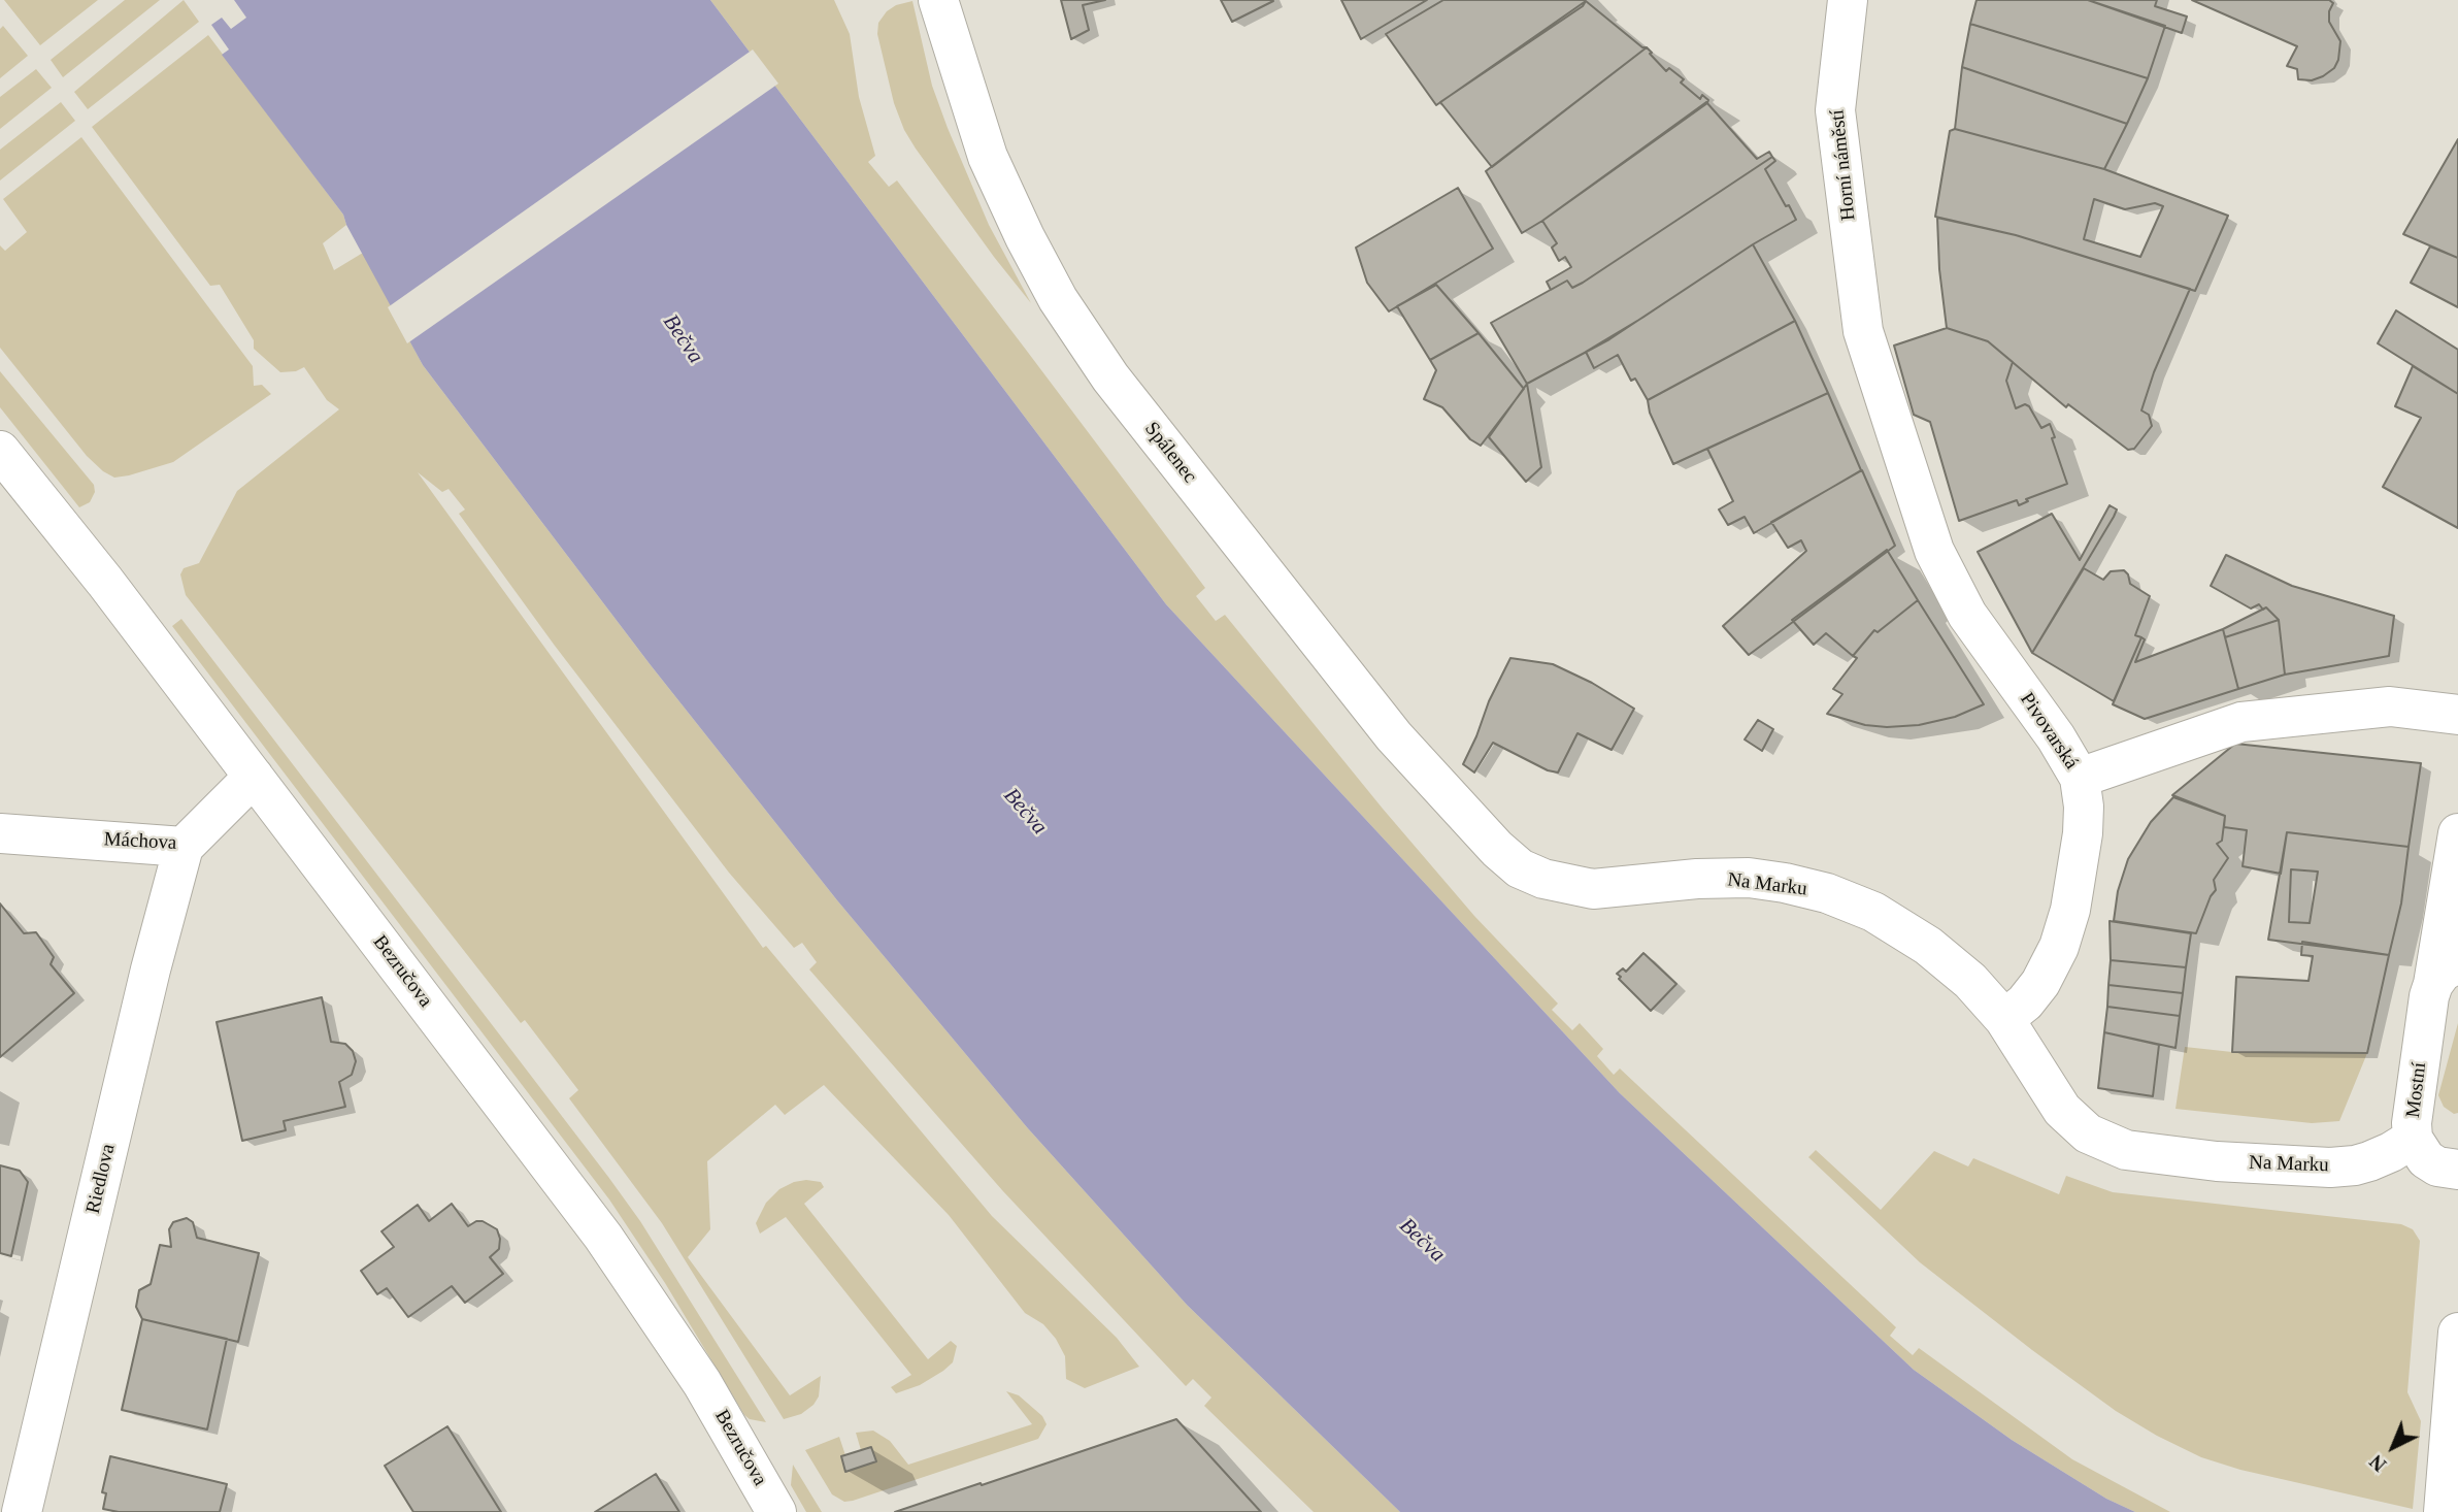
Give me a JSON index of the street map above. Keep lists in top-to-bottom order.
{
  "streets": {
    "street": [
      "Horní náměstí",
      "Spálenec",
      "Pivovarská",
      "Máchova",
      "Na Marku",
      "Bezručova",
      "Mostní",
      "Riedlova"
    ]
  },
  "crossings": [
    ["Horní náměstí", "Pivovarská"],
    ["Spálenec", "Na Marku"],
    ["Máchova", "Bezručova"],
    ["Máchova", "Riedlova"],
    ["Na Marku", "Mostní"]
  ],
  "water": ["Bečva"],
  "north": "bottom left"
}
